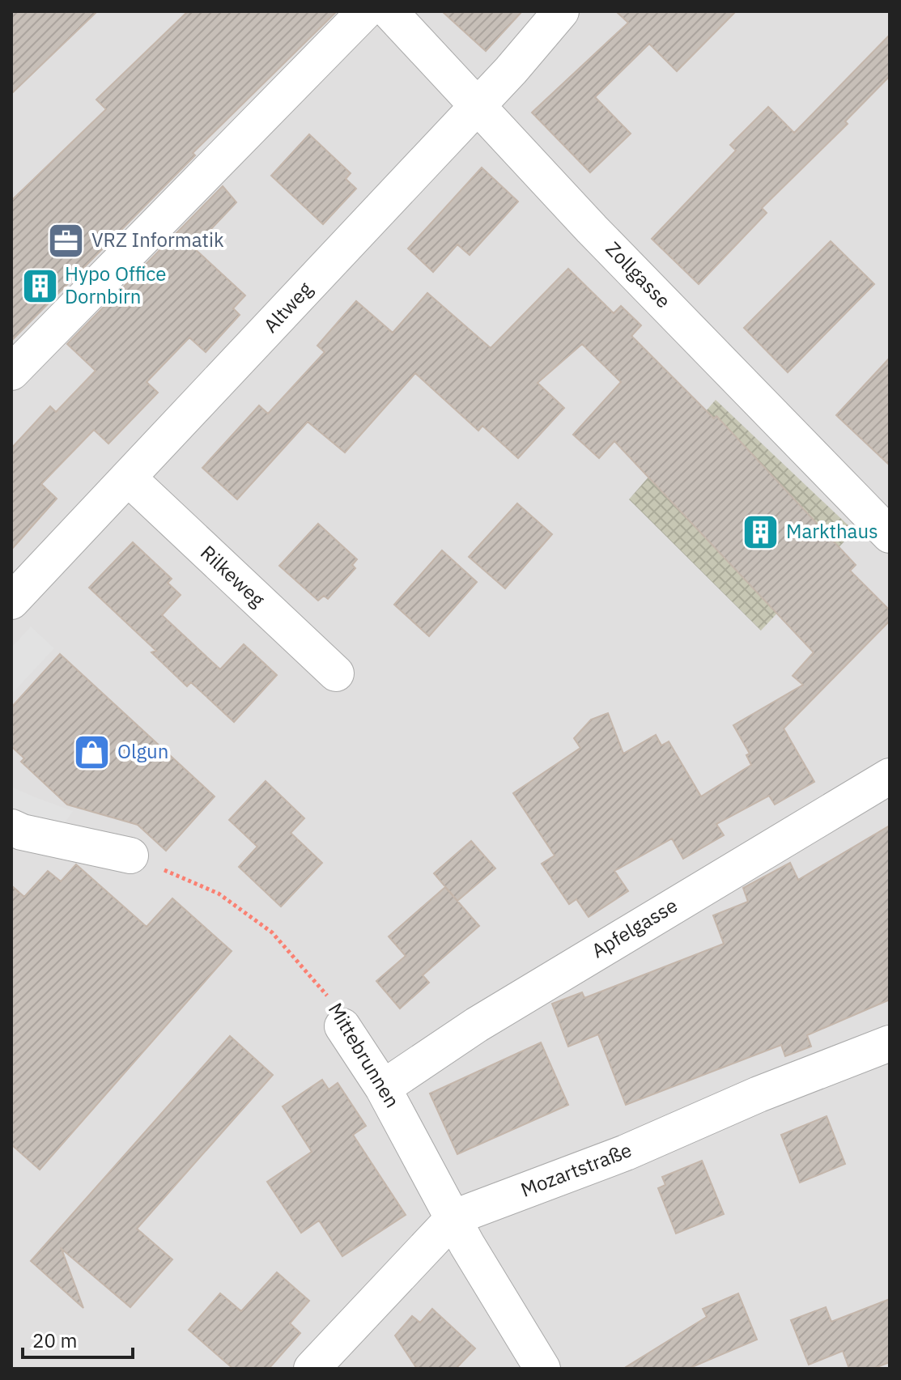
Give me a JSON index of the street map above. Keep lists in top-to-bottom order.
{
  "streets": {
    "street": [
      "Zollgasse",
      "Altweg",
      "Rilkeweg",
      "Apfelgasse",
      "Mittebrunnen",
      "Mozartstraße"
    ]
  },
  "crossings": [
    ["Zollgasse", "Altweg"],
    ["Altweg", "Rilkeweg"],
    ["Apfelgasse", "Mittebrunnen"],
    ["Mittebrunnen", "Mozartstraße"]
  ],
  "places": {
    "office": ["VRZ Informatik"],
    "building": ["Hypo Office Dornbirn", "Markthaus"],
    "shop": ["Olgun"]
  },
  "scale_bar": "20 m"
}
